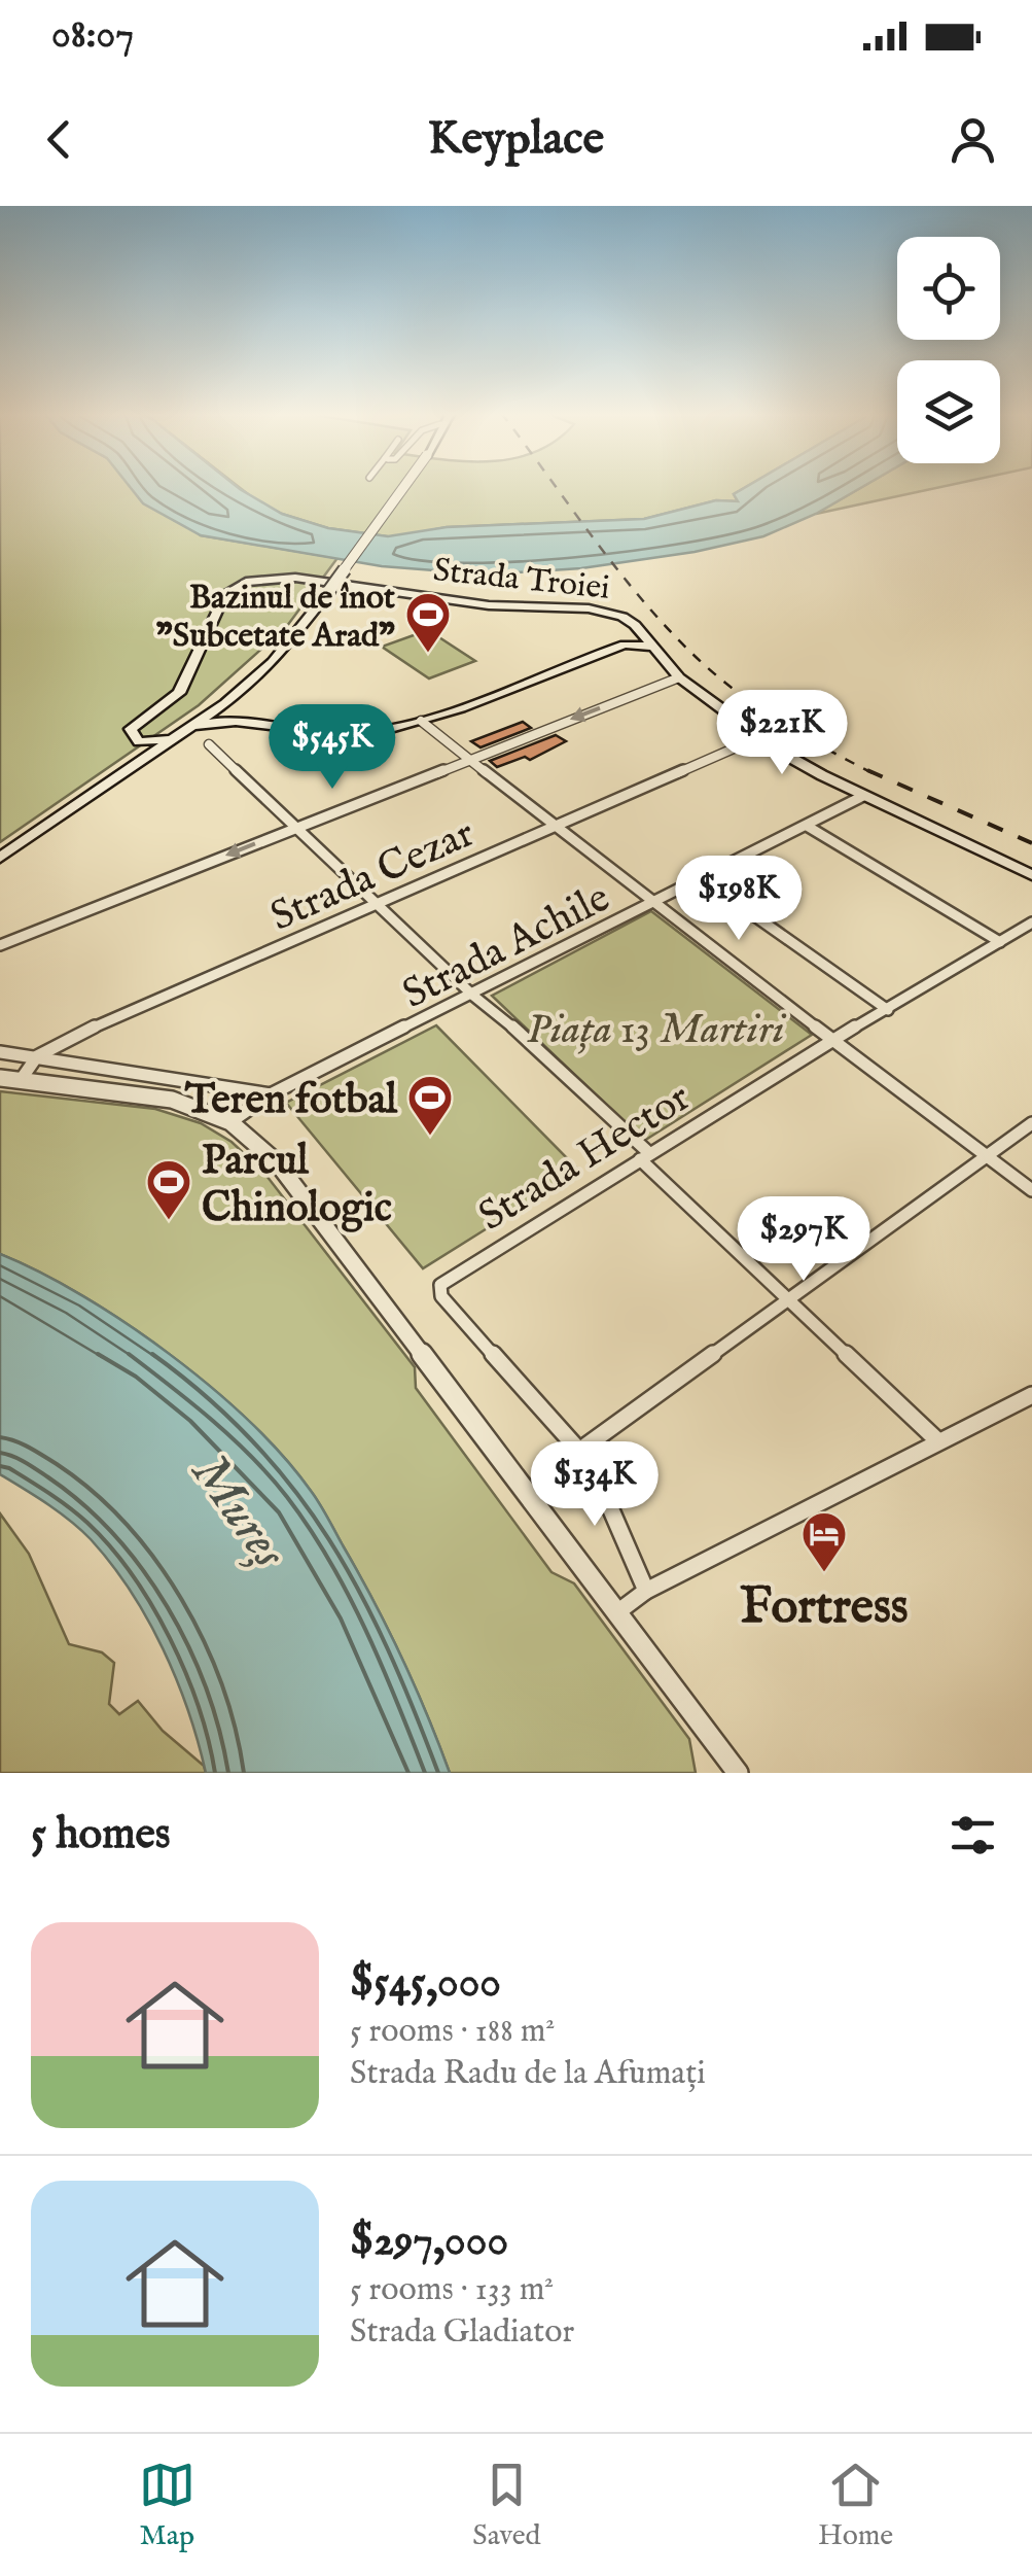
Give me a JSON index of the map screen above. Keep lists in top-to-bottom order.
{
  "streets": {
    "main road": ["Strada Troiei"],
    "street": ["Strada Cezar", "Strada Achile", "Strada Hector"]
  },
  "crossings": [
    ["Strada Troiei", "Strada Cezar"],
    ["Strada Troiei", "Strada Achile"]
  ],
  "water": ["Mureș"],
  "parks": ["Piața 13 Martiri"],
  "places": {
    "sports": ["Bazinul de înot \"Subcetate Arad\"", "Teren fotbal", "Parcul Chinologic"],
    "hotel": ["Fortress"]
  },
  "page": {
    "status": "08:07",
    "header": "Keyplace",
    "price": [
      "$221K",
      "$545K",
      "$198K",
      "$297K",
      "$134K"
    ],
    "heading": "5 homes",
    "list": [
      {
        "name": "$545,000",
        "note": "5 rooms · 188 m² · Strada Radu de la Afumați"
      },
      {
        "name": "$297,000",
        "note": "5 rooms · 133 m² · Strada Gladiator"
      }
    ],
    "tabs": ["Map", "Saved", "Home"]
  }
}
